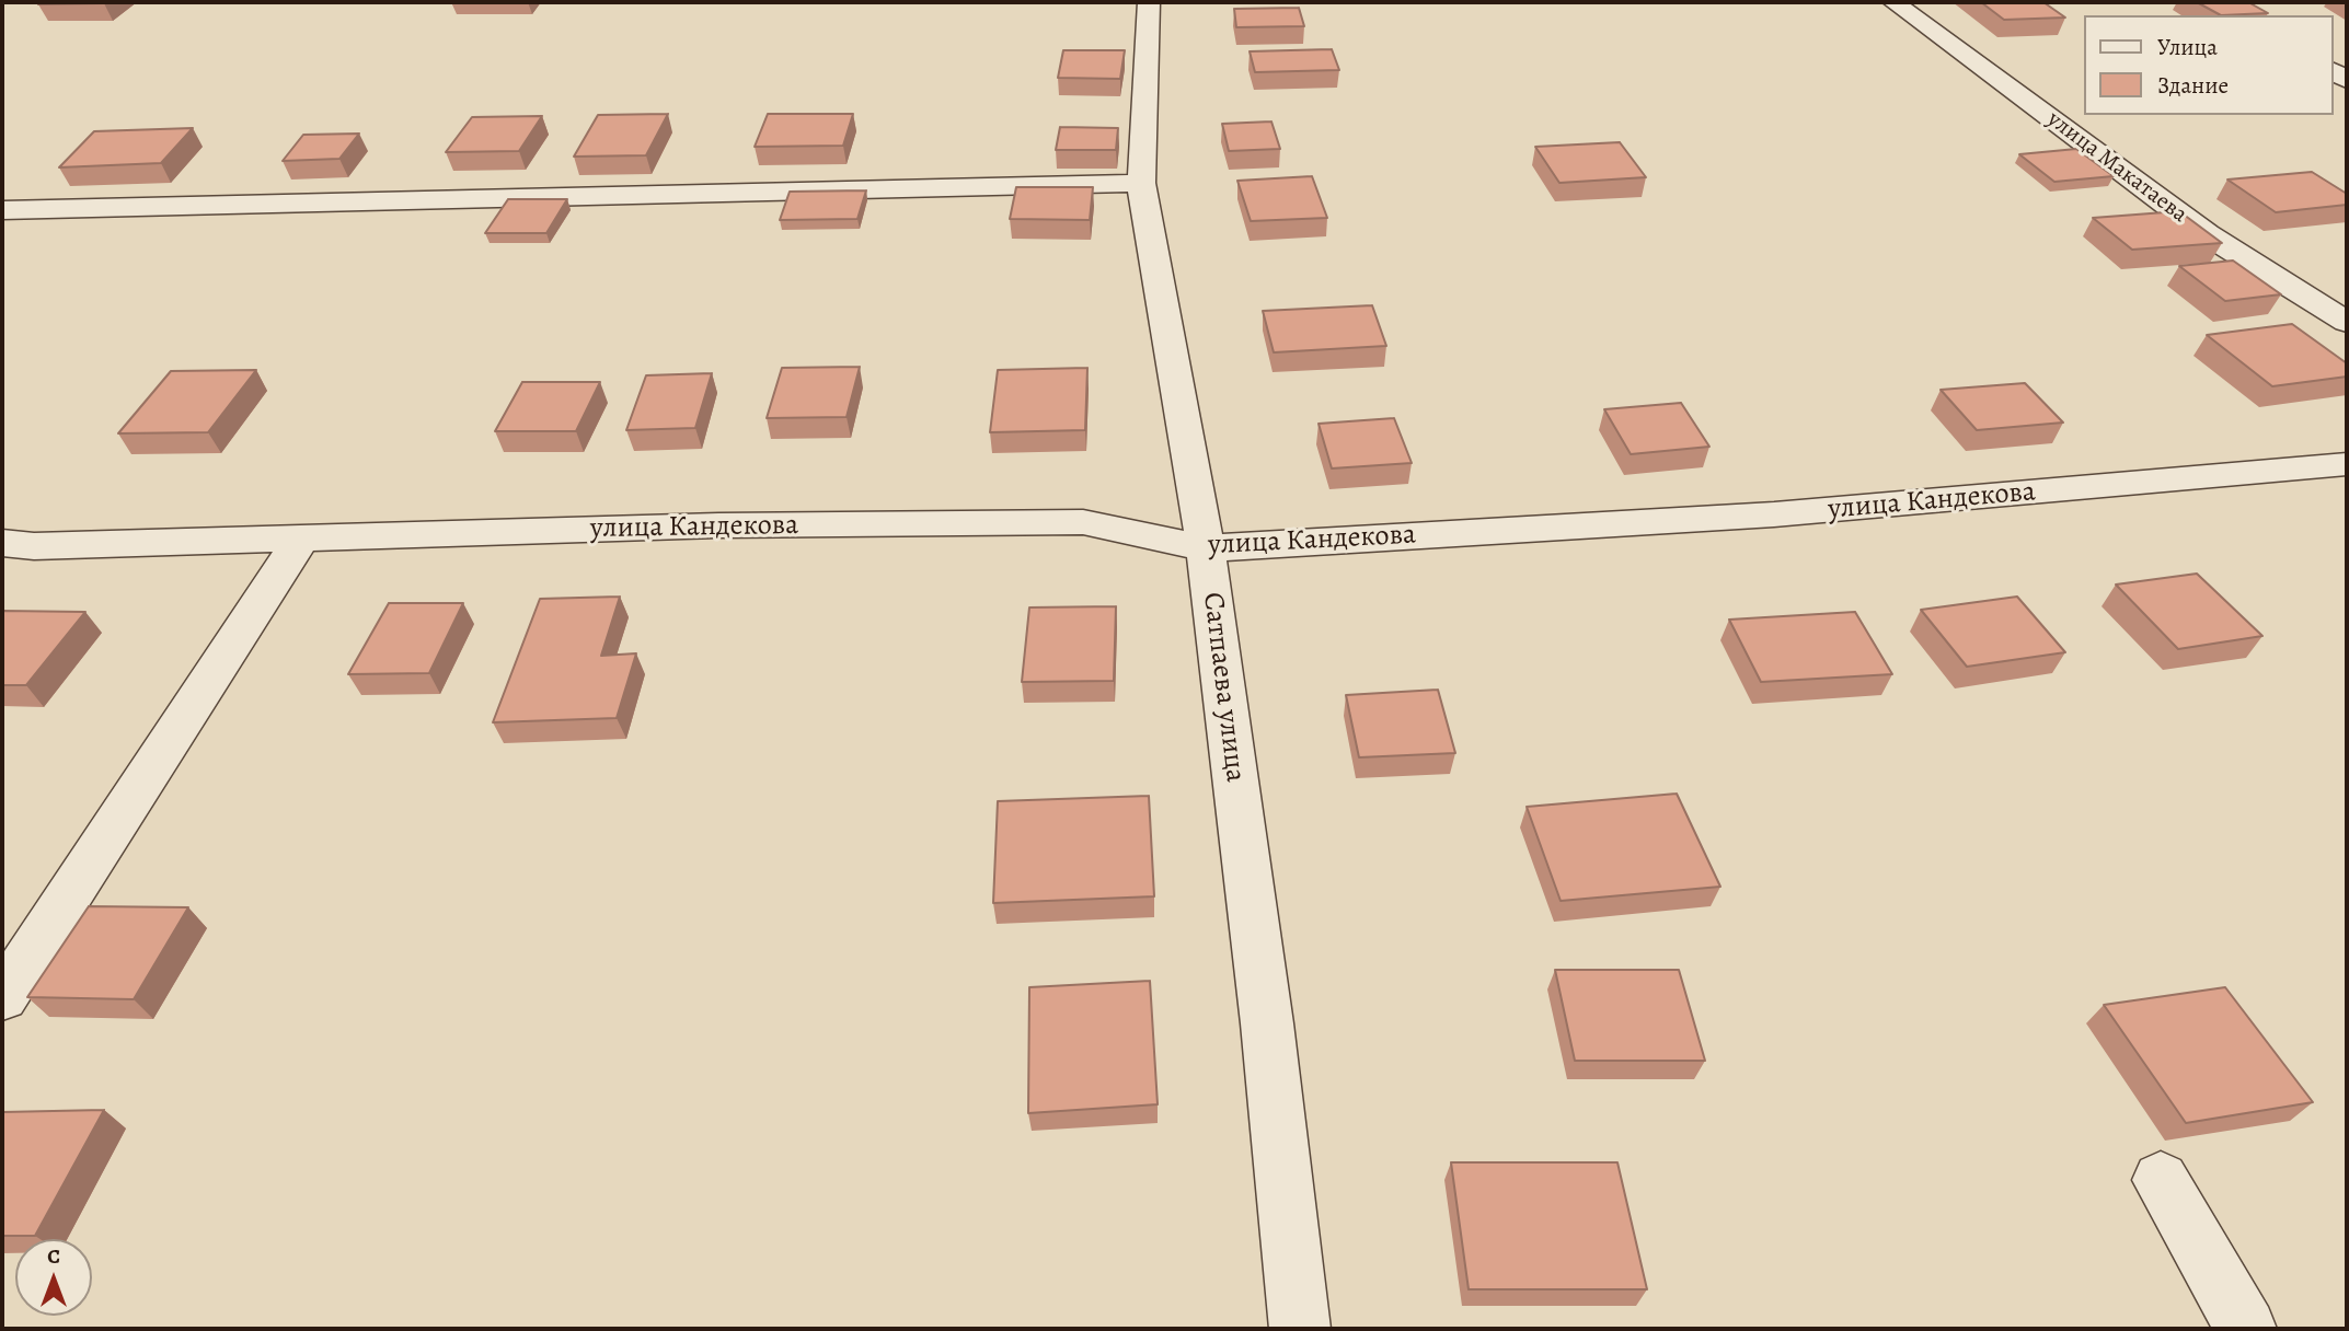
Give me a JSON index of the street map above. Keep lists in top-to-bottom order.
{
  "streets": {
    "street": ["улица Макатаева", "улица Кандекова", "Сатпаева улица"]
  },
  "crossings": [
    ["улица Кандекова", "Сатпаева улица"]
  ],
  "legend": ["Улица", "Здание"],
  "north": "top"
}
